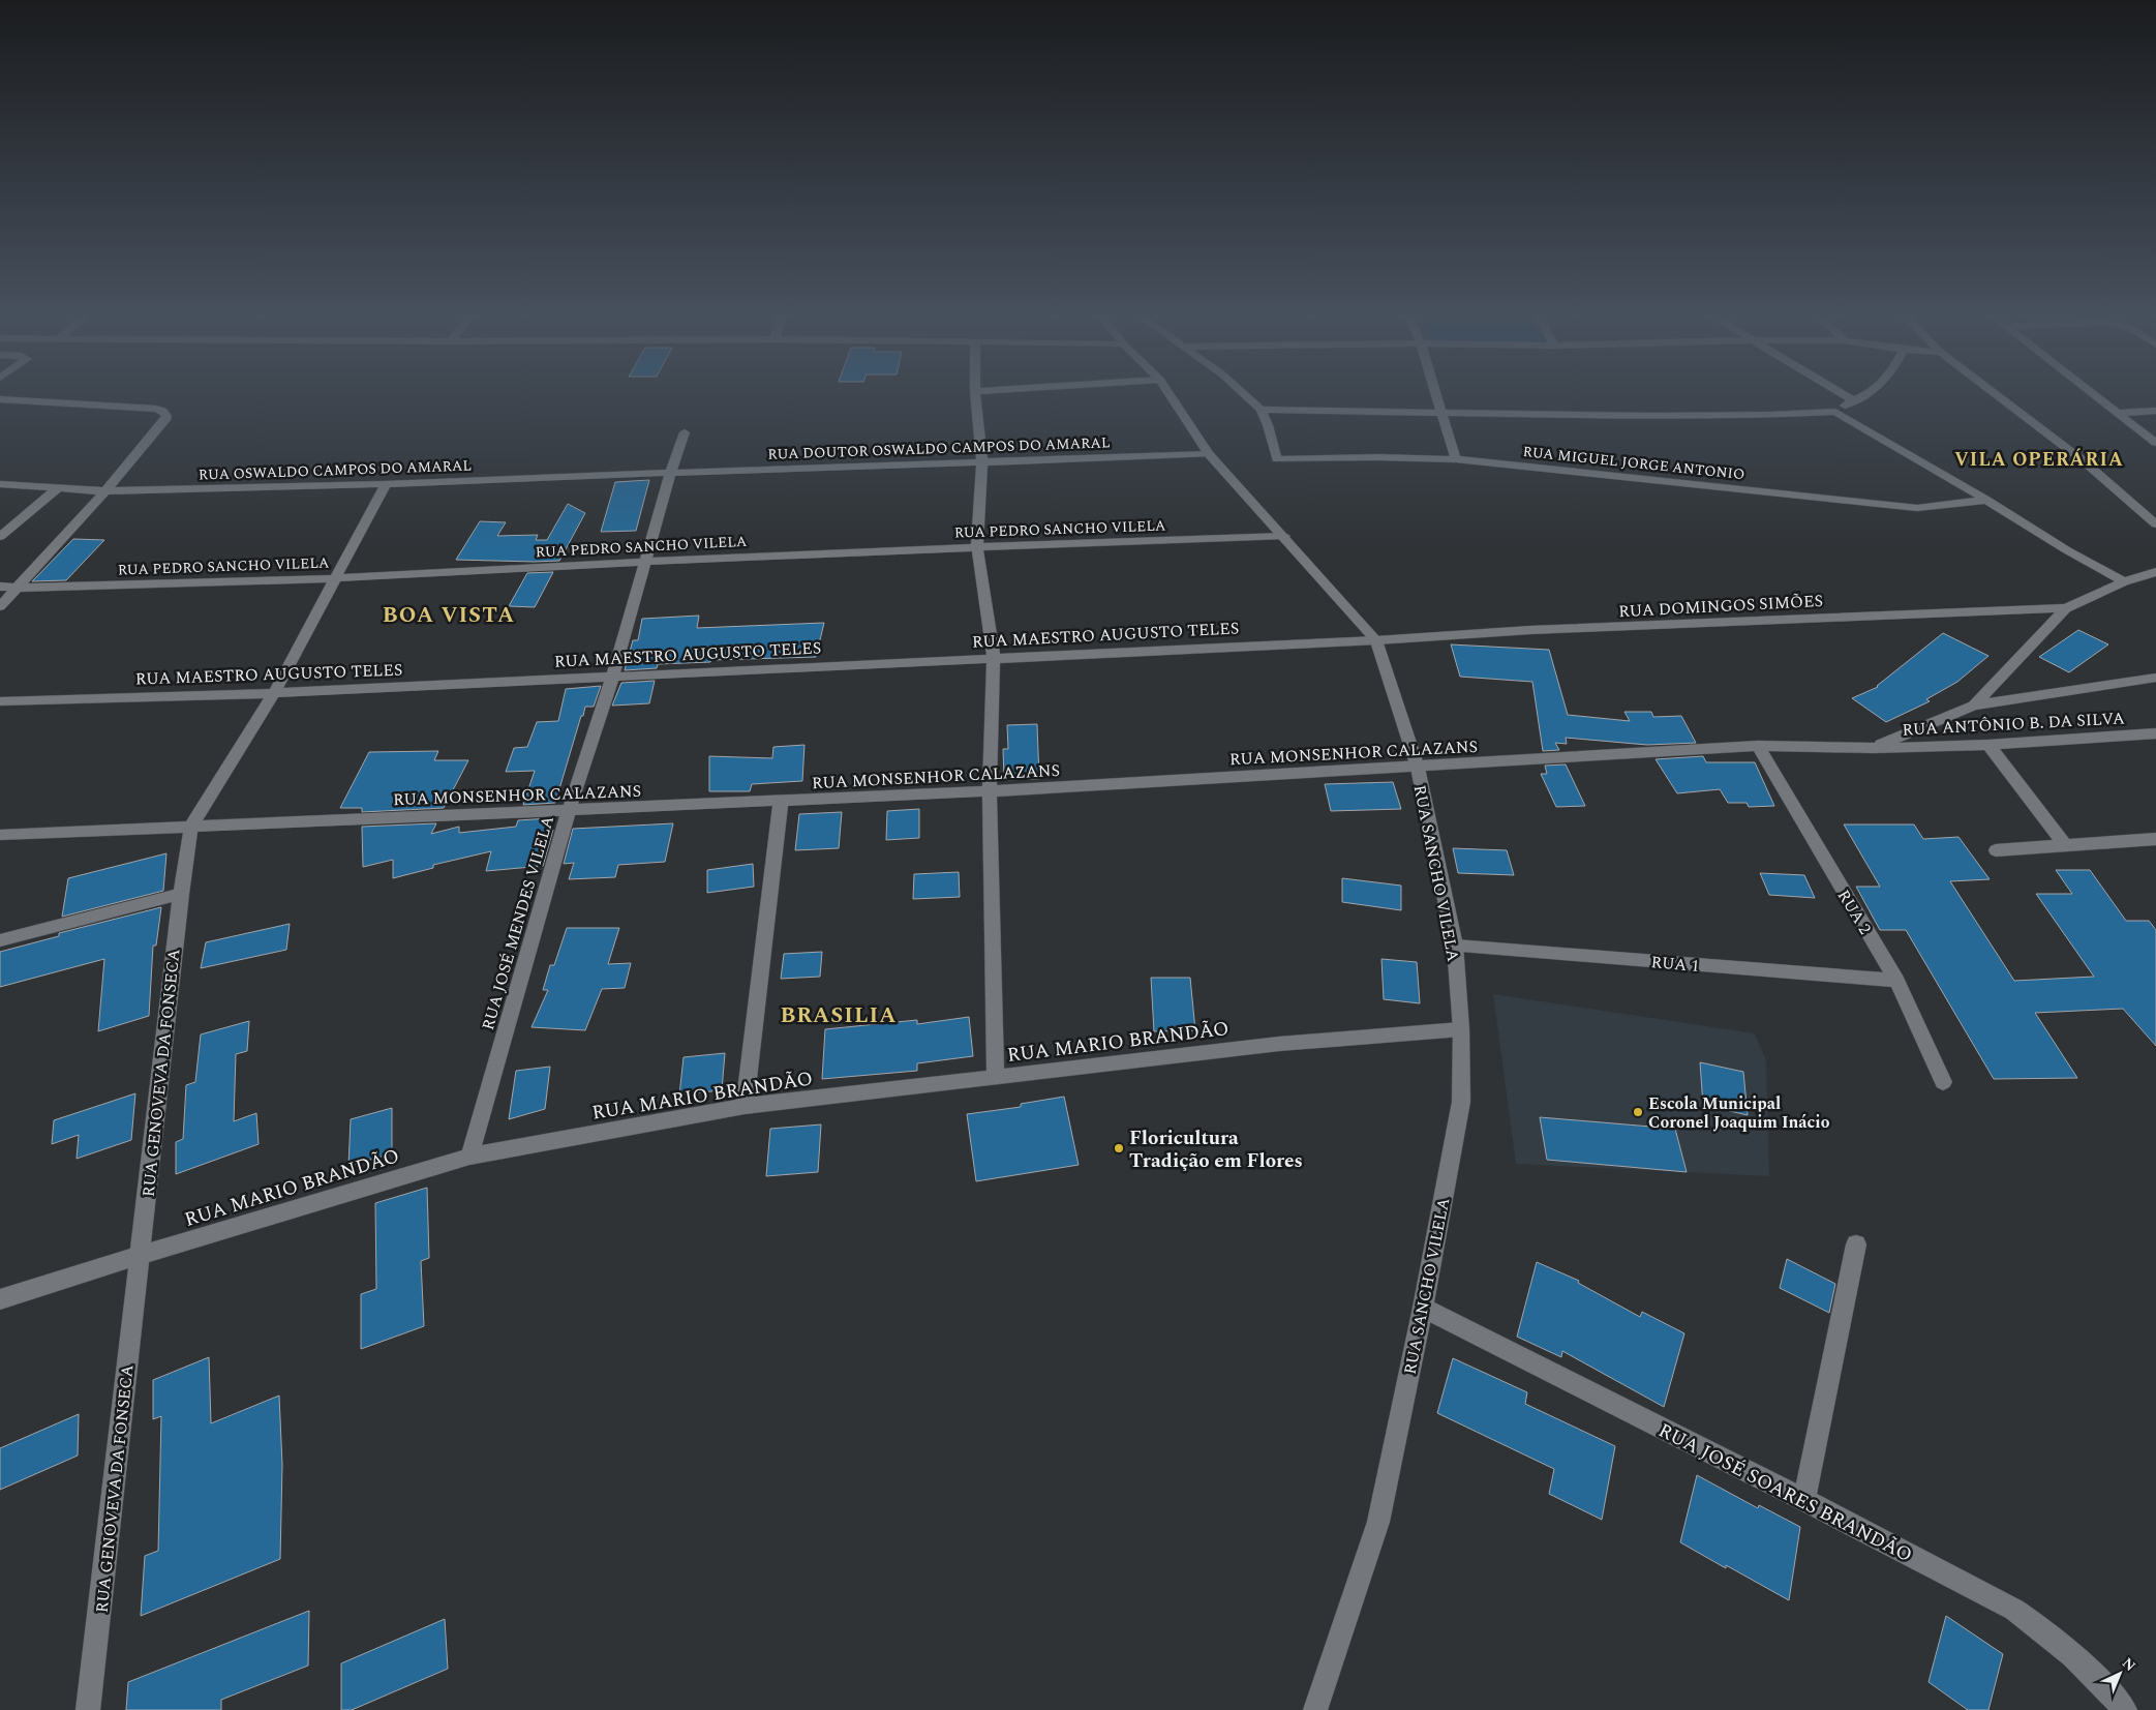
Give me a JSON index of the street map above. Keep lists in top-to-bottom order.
{
  "streets": {
    "street": [
      "RUA DOUTOR OSWALDO CAMPOS DO AMARAL",
      "RUA MIGUEL JORGE ANTONIO",
      "RUA OSWALDO CAMPOS DO AMARAL",
      "RUA PEDRO SANCHO VILELA",
      "RUA DOMINGOS SIMÕES",
      "RUA MAESTRO AUGUSTO TELES",
      "RUA ANTÔNIO B. DA SILVA",
      "RUA MONSENHOR CALAZANS",
      "RUA SANCHO VILELA",
      "RUA 2",
      "RUA JOSÉ MENDES VILELA",
      "RUA 1",
      "RUA MARIO BRANDÃO",
      "RUA GENOVEVA DA FONSECA",
      "RUA JOSÉ SOARES BRANDÃO"
    ]
  },
  "crossings": [
    ["RUA DOUTOR OSWALDO CAMPOS DO AMARAL", "RUA OSWALDO CAMPOS DO AMARAL"],
    ["RUA DOUTOR OSWALDO CAMPOS DO AMARAL", "RUA SANCHO VILELA"],
    ["RUA DOUTOR OSWALDO CAMPOS DO AMARAL", "RUA JOSÉ MENDES VILELA"],
    ["RUA OSWALDO CAMPOS DO AMARAL", "RUA JOSÉ MENDES VILELA"],
    ["RUA OSWALDO CAMPOS DO AMARAL", "RUA GENOVEVA DA FONSECA"],
    ["RUA PEDRO SANCHO VILELA", "RUA SANCHO VILELA"],
    ["RUA PEDRO SANCHO VILELA", "RUA JOSÉ MENDES VILELA"],
    ["RUA PEDRO SANCHO VILELA", "RUA GENOVEVA DA FONSECA"],
    ["RUA DOMINGOS SIMÕES", "RUA MAESTRO AUGUSTO TELES"],
    ["RUA DOMINGOS SIMÕES", "RUA SANCHO VILELA"],
    ["RUA MAESTRO AUGUSTO TELES", "RUA SANCHO VILELA"],
    ["RUA MAESTRO AUGUSTO TELES", "RUA JOSÉ MENDES VILELA"],
    ["RUA MAESTRO AUGUSTO TELES", "RUA GENOVEVA DA FONSECA"],
    ["RUA ANTÔNIO B. DA SILVA", "RUA MONSENHOR CALAZANS"],
    ["RUA MONSENHOR CALAZANS", "RUA SANCHO VILELA"],
    ["RUA MONSENHOR CALAZANS", "RUA 2"],
    ["RUA MONSENHOR CALAZANS", "RUA JOSÉ MENDES VILELA"],
    ["RUA MONSENHOR CALAZANS", "RUA GENOVEVA DA FONSECA"],
    ["RUA SANCHO VILELA", "RUA 1"],
    ["RUA SANCHO VILELA", "RUA MARIO BRANDÃO"],
    ["RUA SANCHO VILELA", "RUA JOSÉ SOARES BRANDÃO"],
    ["RUA 2", "RUA 1"],
    ["RUA JOSÉ MENDES VILELA", "RUA MARIO BRANDÃO"],
    ["RUA MARIO BRANDÃO", "RUA GENOVEVA DA FONSECA"]
  ],
  "districts": ["VILA OPERÁRIA", "BOA VISTA", "BRASILIA"],
  "places": ["Escola Municipal Coronel Joaquim Inácio", "Floricultura Tradição em Flores"],
  "north": "top right"
}
